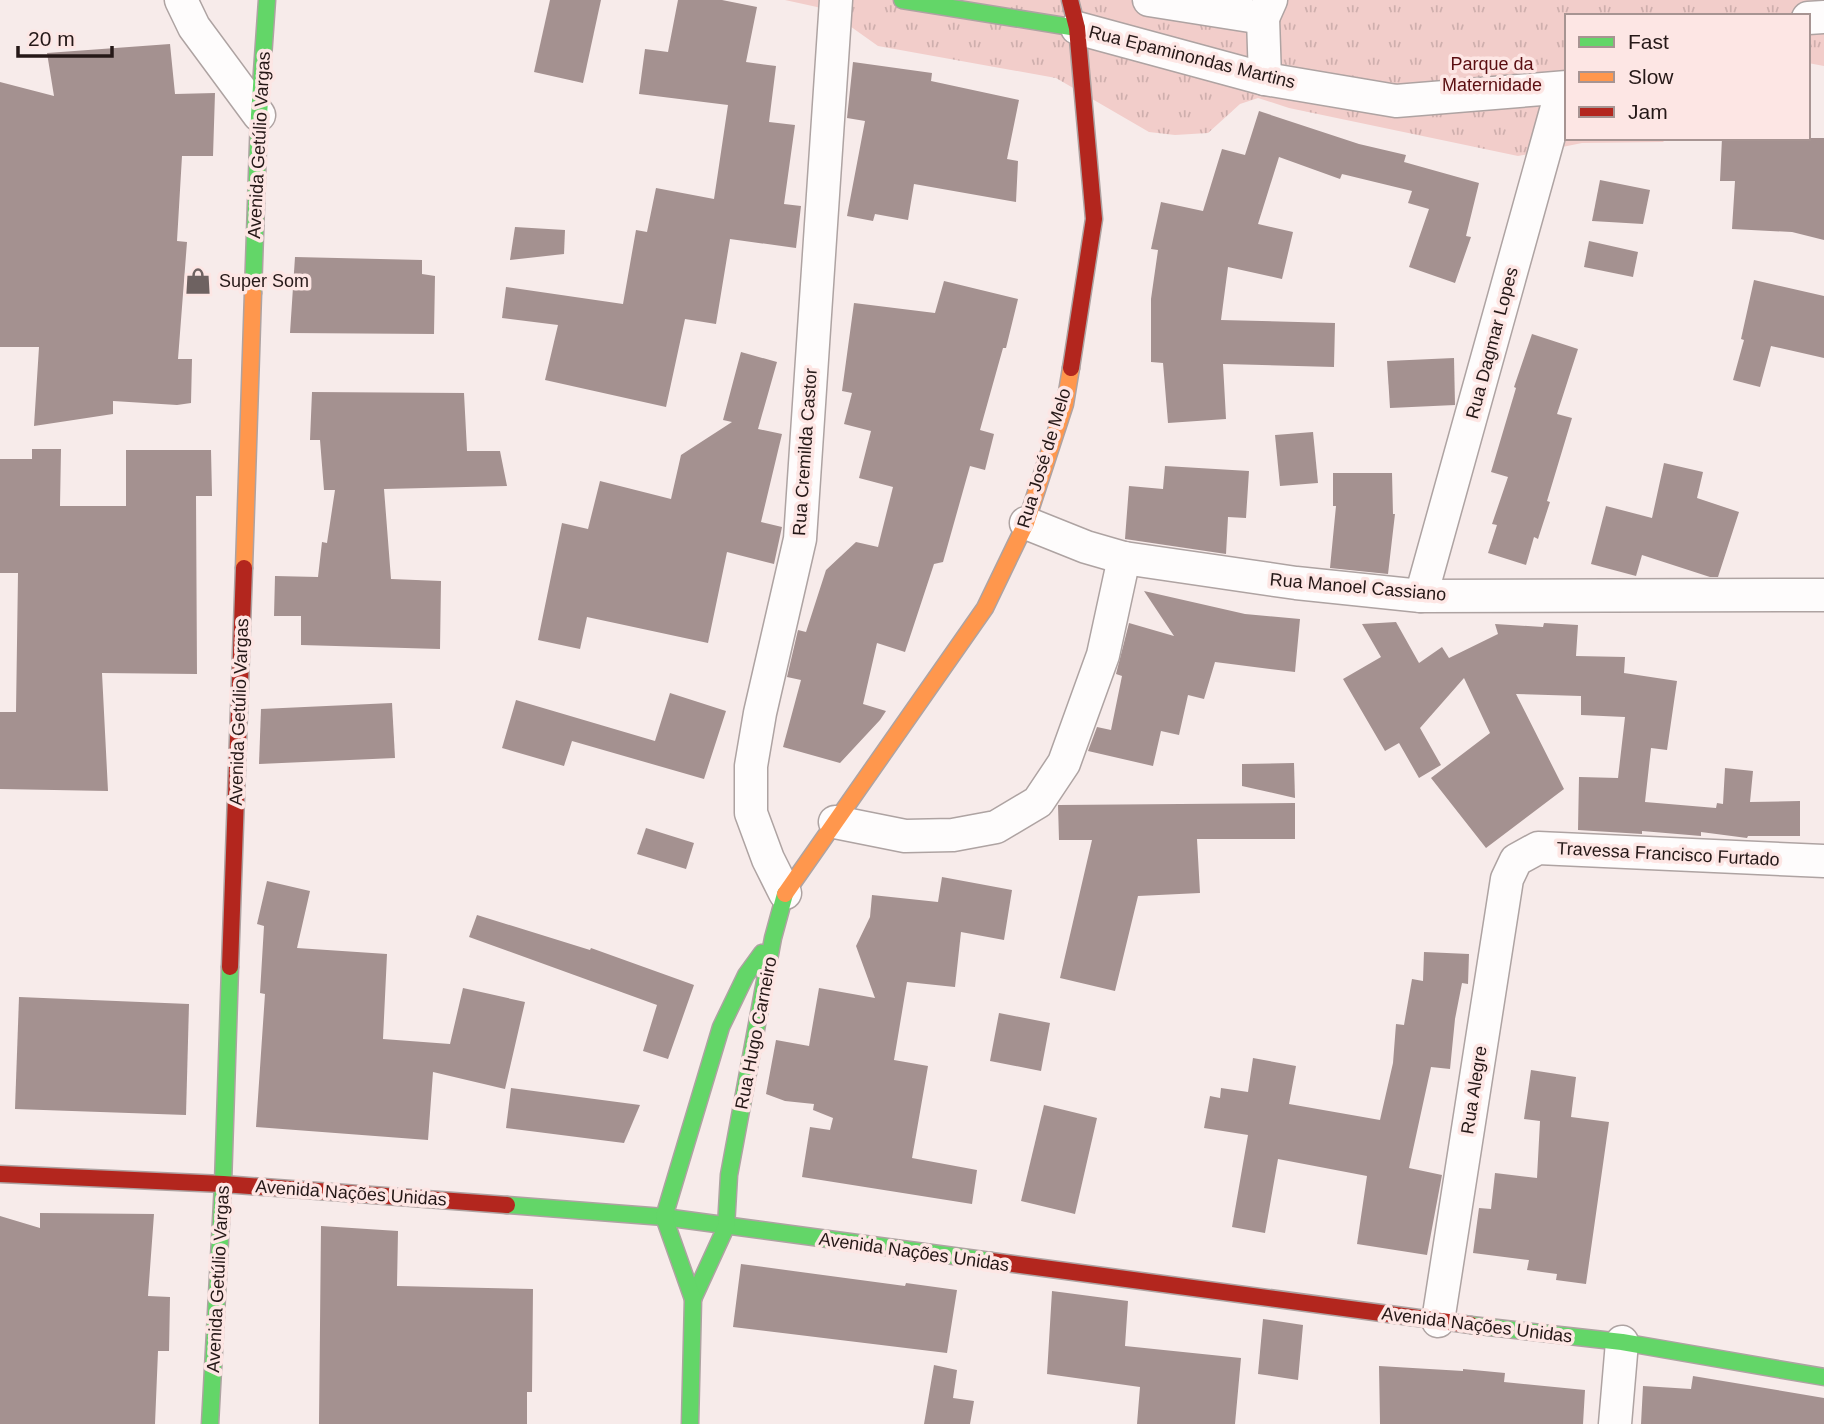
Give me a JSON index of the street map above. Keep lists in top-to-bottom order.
{
  "streets": {
    "street": [
      "Rua Epaminondas Martins",
      "Avenida Getúlio Vargas",
      "Rua Dagmar Lopes",
      "Rua Cremilda Castor",
      "Rua José de Melo",
      "Rua Manoel Cassiano",
      "Travessa Francisco Furtado",
      "Rua Hugo Carneiro",
      "Rua Alegre",
      "Avenida Nações Unidas"
    ]
  },
  "crossings": [
    ["Rua Epaminondas Martins", "Rua Dagmar Lopes"],
    ["Rua Epaminondas Martins", "Rua José de Melo"],
    ["Avenida Getúlio Vargas", "Avenida Nações Unidas"],
    ["Rua Dagmar Lopes", "Rua Manoel Cassiano"],
    ["Rua Cremilda Castor", "Rua José de Melo"],
    ["Rua José de Melo", "Rua Manoel Cassiano"],
    ["Rua José de Melo", "Rua Hugo Carneiro"],
    ["Travessa Francisco Furtado", "Rua Alegre"],
    ["Rua Hugo Carneiro", "Avenida Nações Unidas"],
    ["Rua Alegre", "Avenida Nações Unidas"]
  ],
  "parks": ["Parque da Maternidade"],
  "places": {
    "shop": ["Super Som"]
  },
  "legend": ["Fast", "Slow", "Jam"],
  "scale_bar": "20 m"
}
